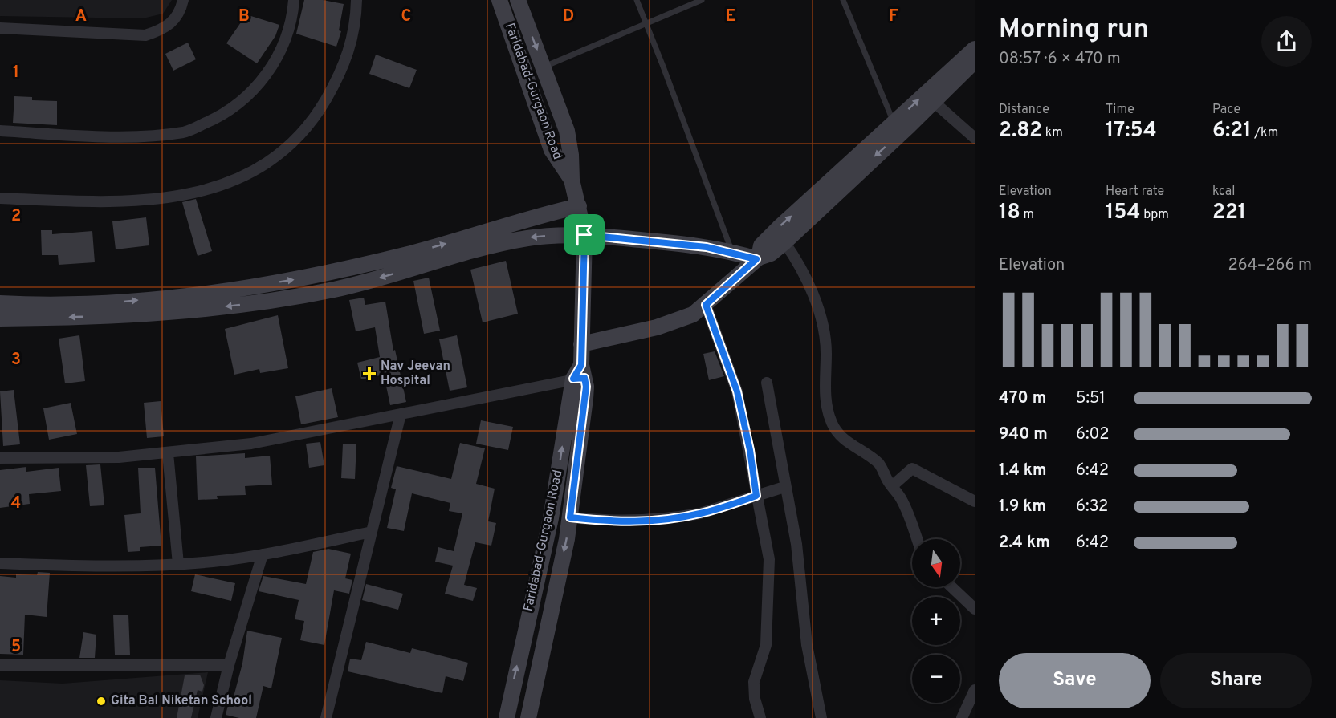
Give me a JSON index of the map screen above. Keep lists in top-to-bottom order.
{
  "streets": {
    "street": ["Faridabad-Gurgaon Road"]
  },
  "places": {
    "health": ["Nav Jeevan Hospital"],
    "other": ["Gita Bal Niketan School"]
  },
  "north": "bottom",
  "page": {
    "heading": ["Morning run", "08:57 · 6 × 470 m"],
    "stats": [
      ["Distance", "2.82 km"],
      ["Time", "17:54"],
      ["Pace", "6:21 /km"],
      ["Elevation", "18 m"],
      ["Heart rate", "154 bpm"],
      ["kcal", "221"]
    ],
    "chart": ["Elevation", "264–266 m"],
    "list": [
      {
        "name": "470 m",
        "note": "5:51"
      },
      {
        "name": "940 m",
        "note": "6:02"
      },
      {
        "name": "1.4 km",
        "note": "6:42"
      },
      {
        "name": "1.9 km",
        "note": "6:32"
      },
      {
        "name": "2.4 km",
        "note": "6:42"
      }
    ],
    "map_buttons": ["+", "−"],
    "buttons": ["Save", "Share"]
  },
  "grid": {
    "columns": [
      "A",
      "B",
      "C",
      "D",
      "E",
      "F"
    ],
    "rows": [
      "1",
      "2",
      "3",
      "4",
      "5"
    ]
  }
}
